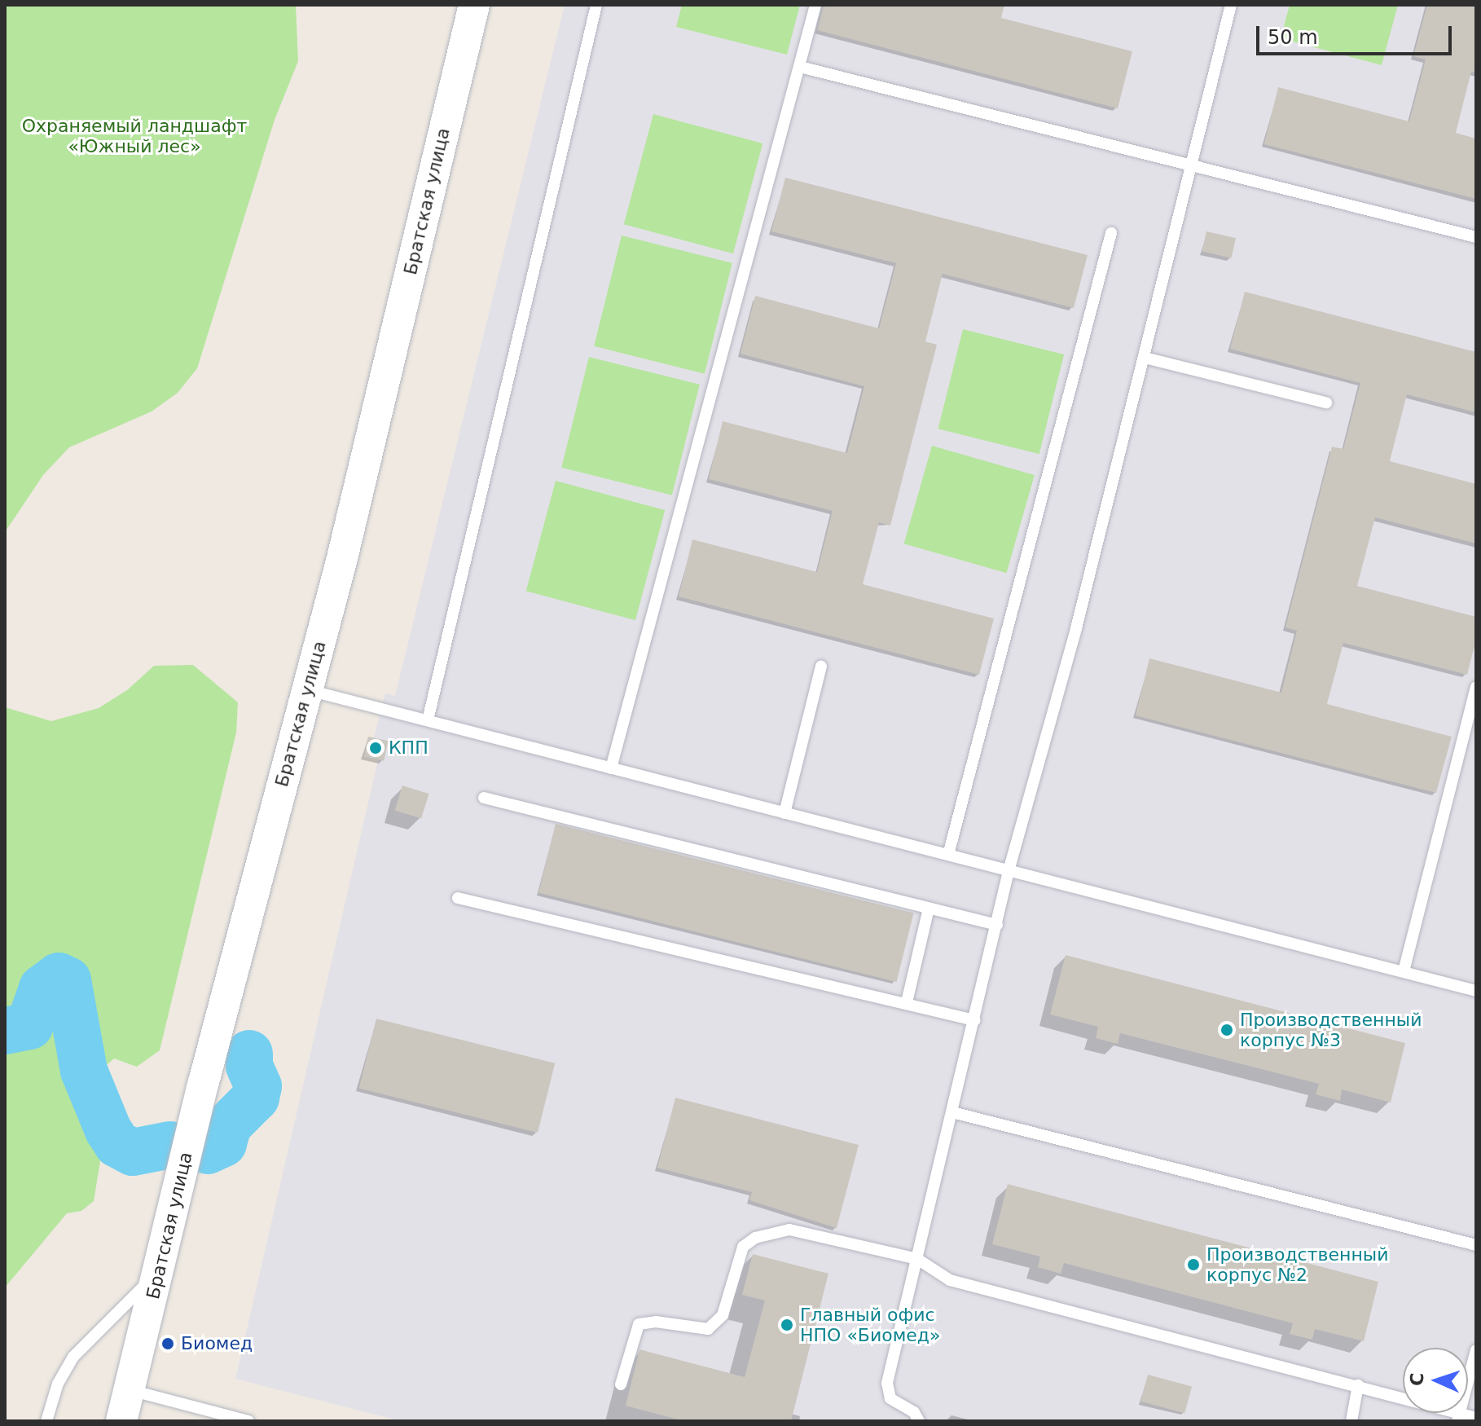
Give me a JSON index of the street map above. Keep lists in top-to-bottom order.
{
  "streets": {
    "main road": ["Братская улица"]
  },
  "parks": ["Охраняемый ландшафт «Южный лес»"],
  "places": [
    "КПП",
    "Производственный корпус №3",
    "Производственный корпус №2",
    "Главный офис НПО «Биомед»",
    "Биомед"
  ],
  "scale_bar": "50 m",
  "north": "left"
}
